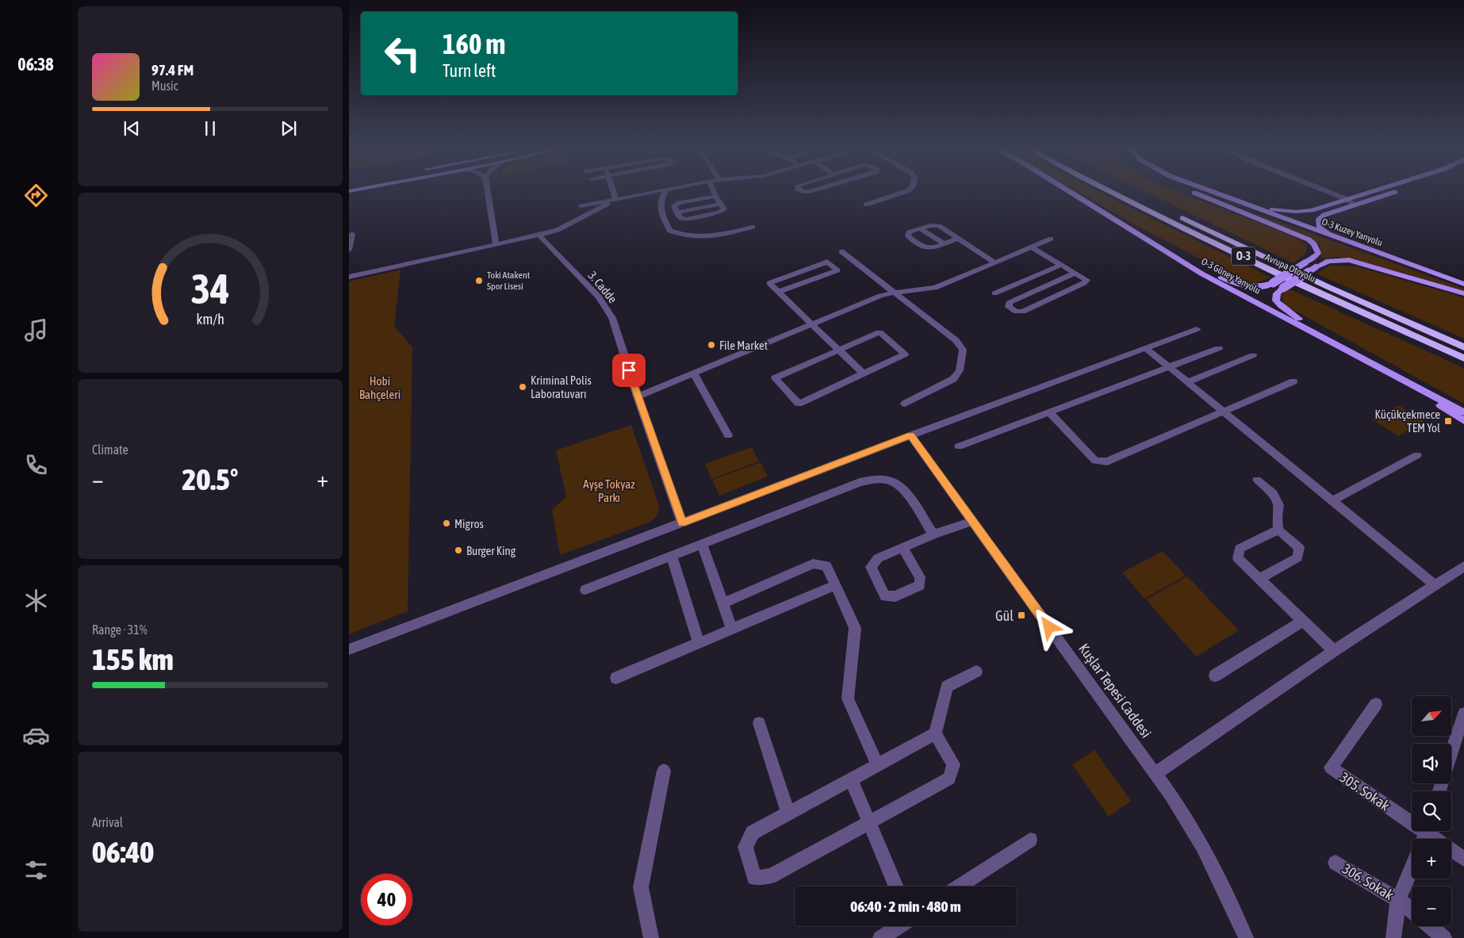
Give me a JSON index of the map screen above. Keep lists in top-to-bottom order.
{
  "streets": {
    "highway": ["O-3", "Avrupa Otoyolu"],
    "main road": ["O-3 Kuzey Yanyolu", "O-3 Güney Yanyolu"],
    "street": [
      "3. Cadde",
      "Kuşlar Tepesi Caddesi",
      "305. Sokak",
      "306. Sokak"
    ]
  },
  "parks": ["Hobi Bahçeleri", "Ayşe Tokyaz Parkı"],
  "places": {
    "other": [
      "Toki Atakent Spor Lisesi",
      "File Market",
      "Kriminal Polis Laboratuvarı",
      "Migros",
      "Burger King"
    ],
    "transit": ["Küçükçekmece TEM Yol", "Gül"]
  },
  "north": "top right",
  "page": {
    "tabs": "06:38",
    "turn": ["160 m", "Turn left"],
    "song": ["97.4 FM", "Music"],
    "tile": [
      "Climate",
      ["Range · 31%", "155 km"],
      ["Arrival", "06:40"]
    ],
    "heat": ["−", "20.5°", "+"],
    "map_buttons": ["+", "−"],
    "limit": "40",
    "trip": "06:40 · 2 min · 480 m",
    "gauge": ["34", "km/h"]
  }
}
